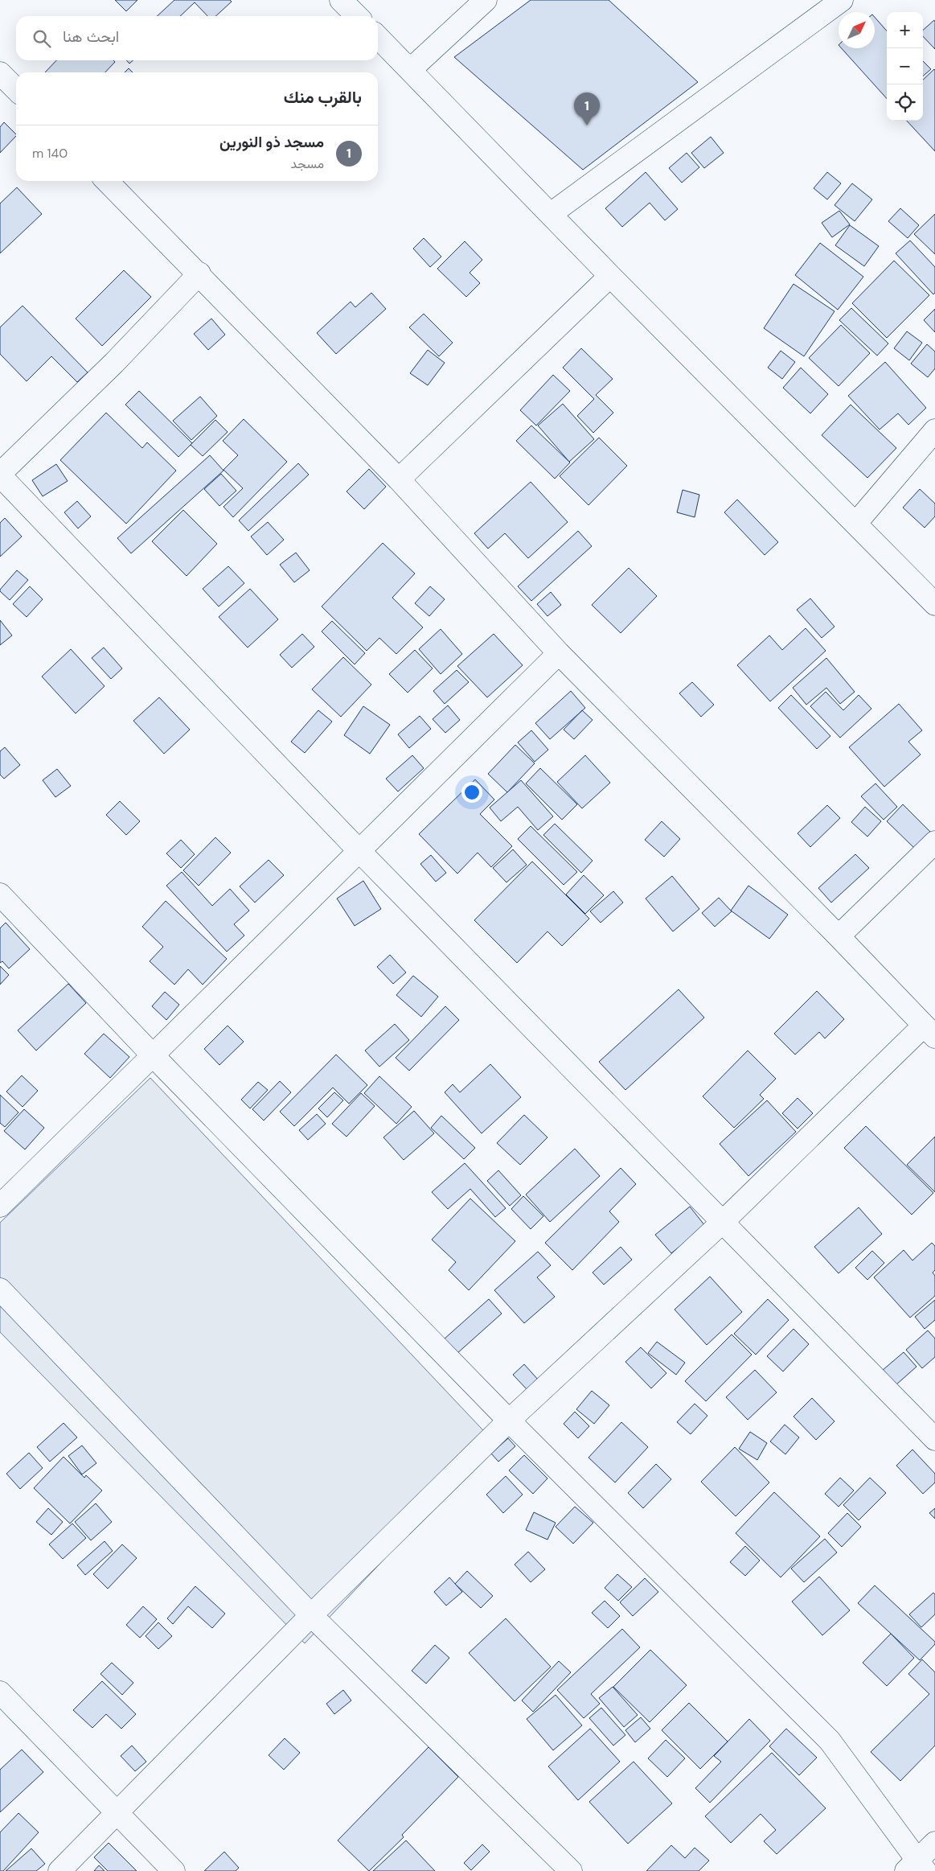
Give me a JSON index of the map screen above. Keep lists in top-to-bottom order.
{
  "north": "top right",
  "page": {
    "map_buttons": ["+", "−"],
    "search": "ابحث هنا",
    "heading": "بالقرب منك",
    "pins": "1",
    "list": [
      {
        "mark": "1",
        "name": "مسجد ذو النورين",
        "note": "مسجد",
        "value": "140 m"
      }
    ]
  }
}
